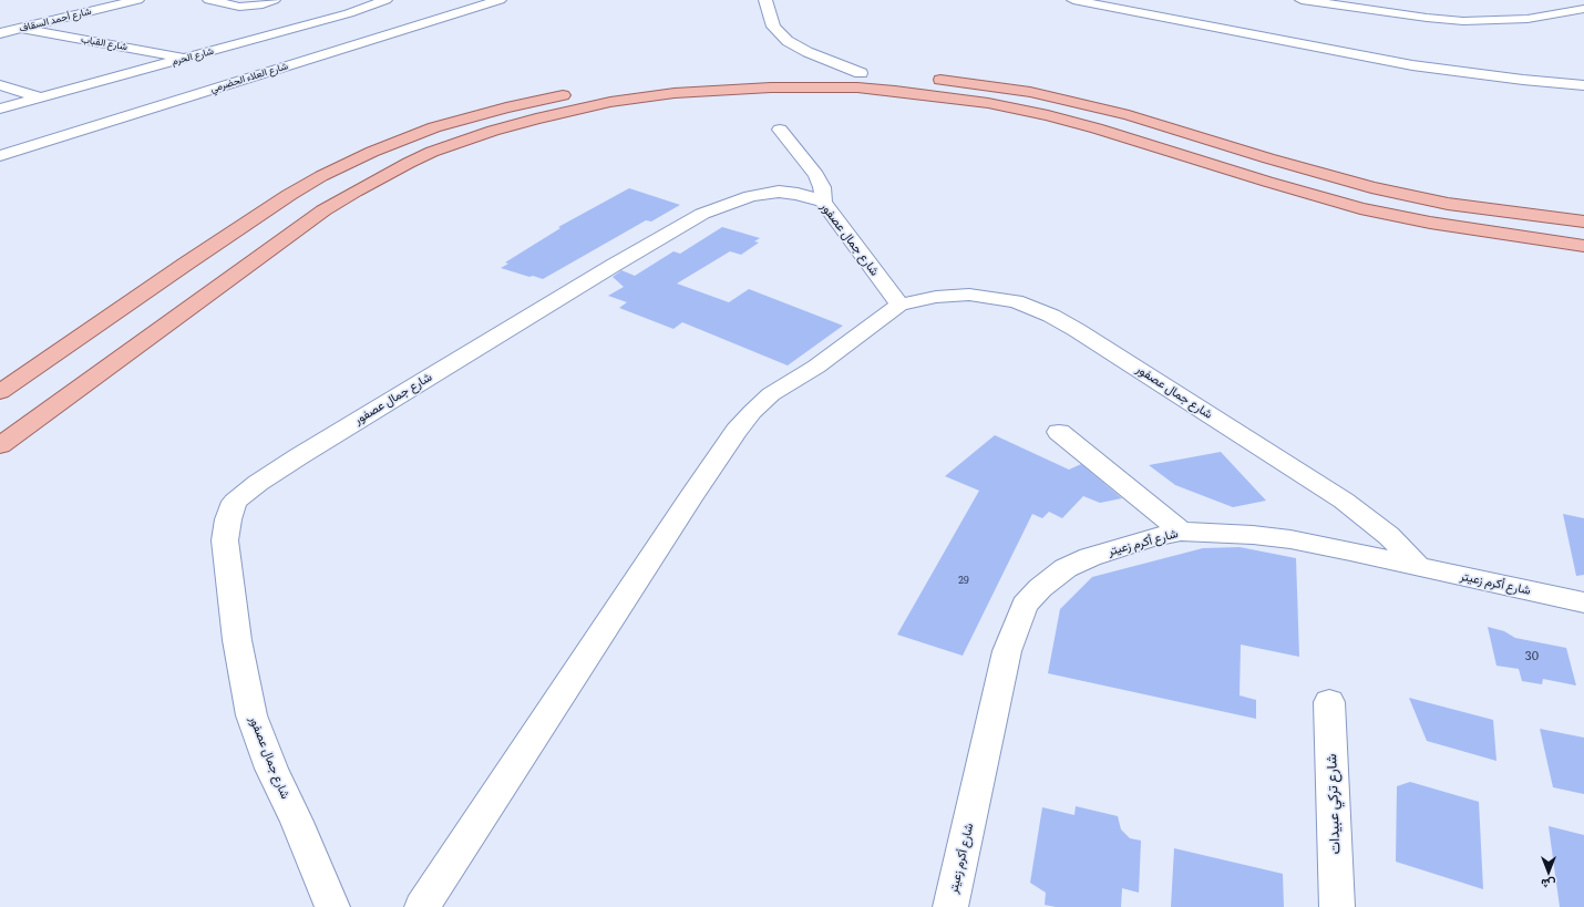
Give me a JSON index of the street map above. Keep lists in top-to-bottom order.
{
  "streets": {
    "street": [
      "شارع أحمد السقاف",
      "شارع القباب",
      "شارع الحرم",
      "شارع العلاء الحضرمي",
      "شارع جمال عصفور",
      "شارع أكرم زعيتر",
      "شارع تركي عبيدات"
    ]
  },
  "crossings": [
    ["شارع أحمد السقاف", "شارع القباب"],
    ["شارع القباب", "شارع الحرم"],
    ["شارع جمال عصفور", "شارع أكرم زعيتر"]
  ],
  "house_numbers": ["29", "30"],
  "north": "bottom"
}
